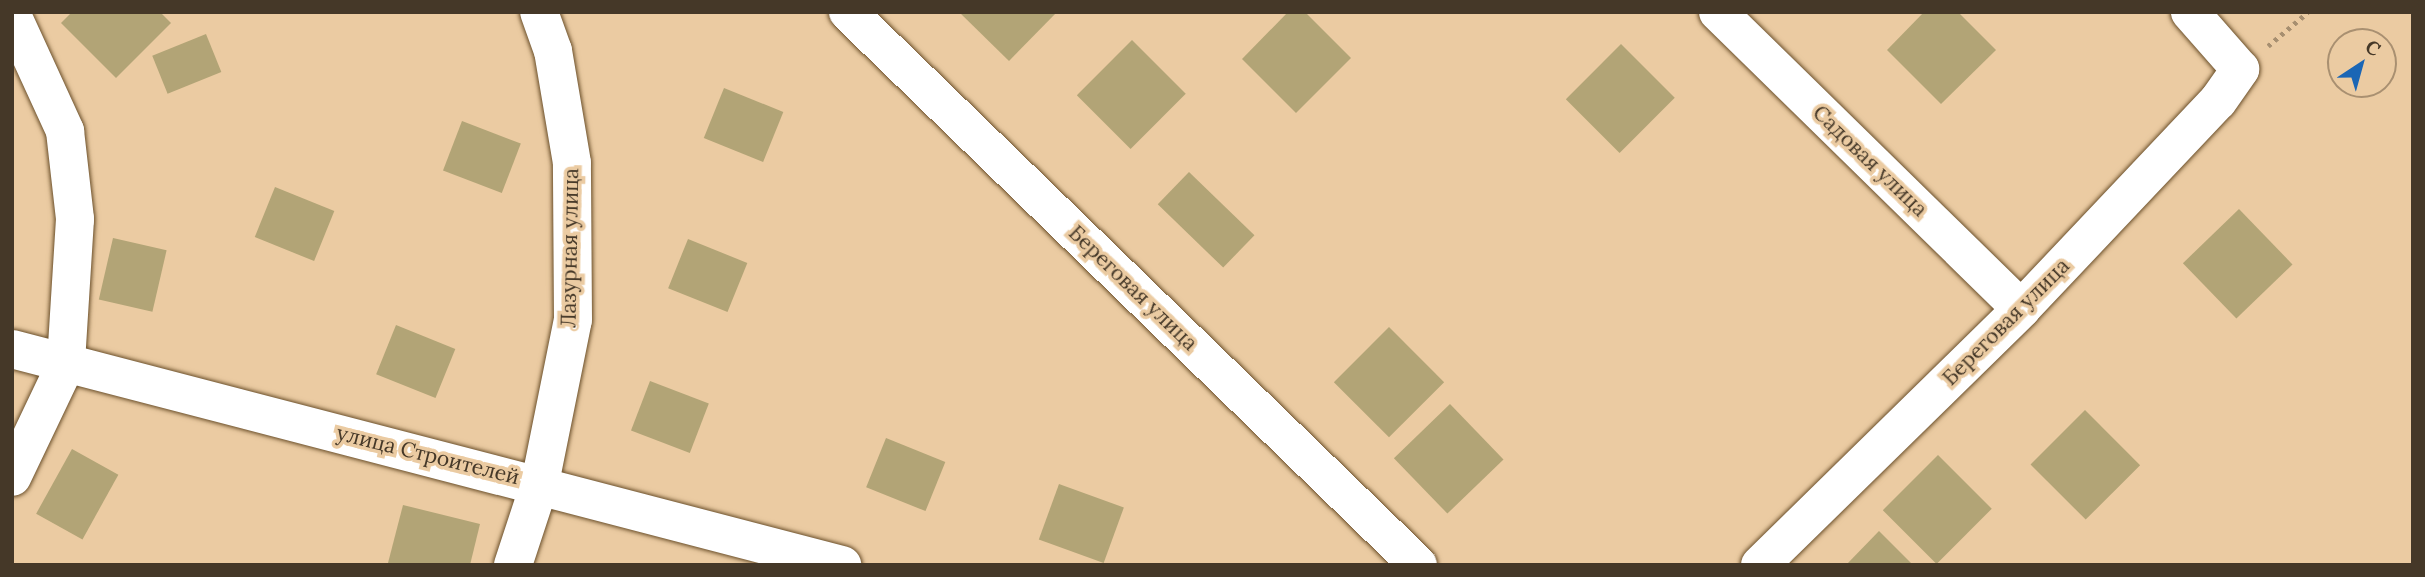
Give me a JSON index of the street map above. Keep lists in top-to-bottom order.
{
  "streets": {
    "street": [
      "Садовая улица",
      "Лазурная улица",
      "Береговая улица",
      "улица Строителей"
    ]
  },
  "crossings": [
    ["Садовая улица", "Береговая улица"],
    ["Лазурная улица", "улица Строителей"]
  ],
  "north": "top right"
}
